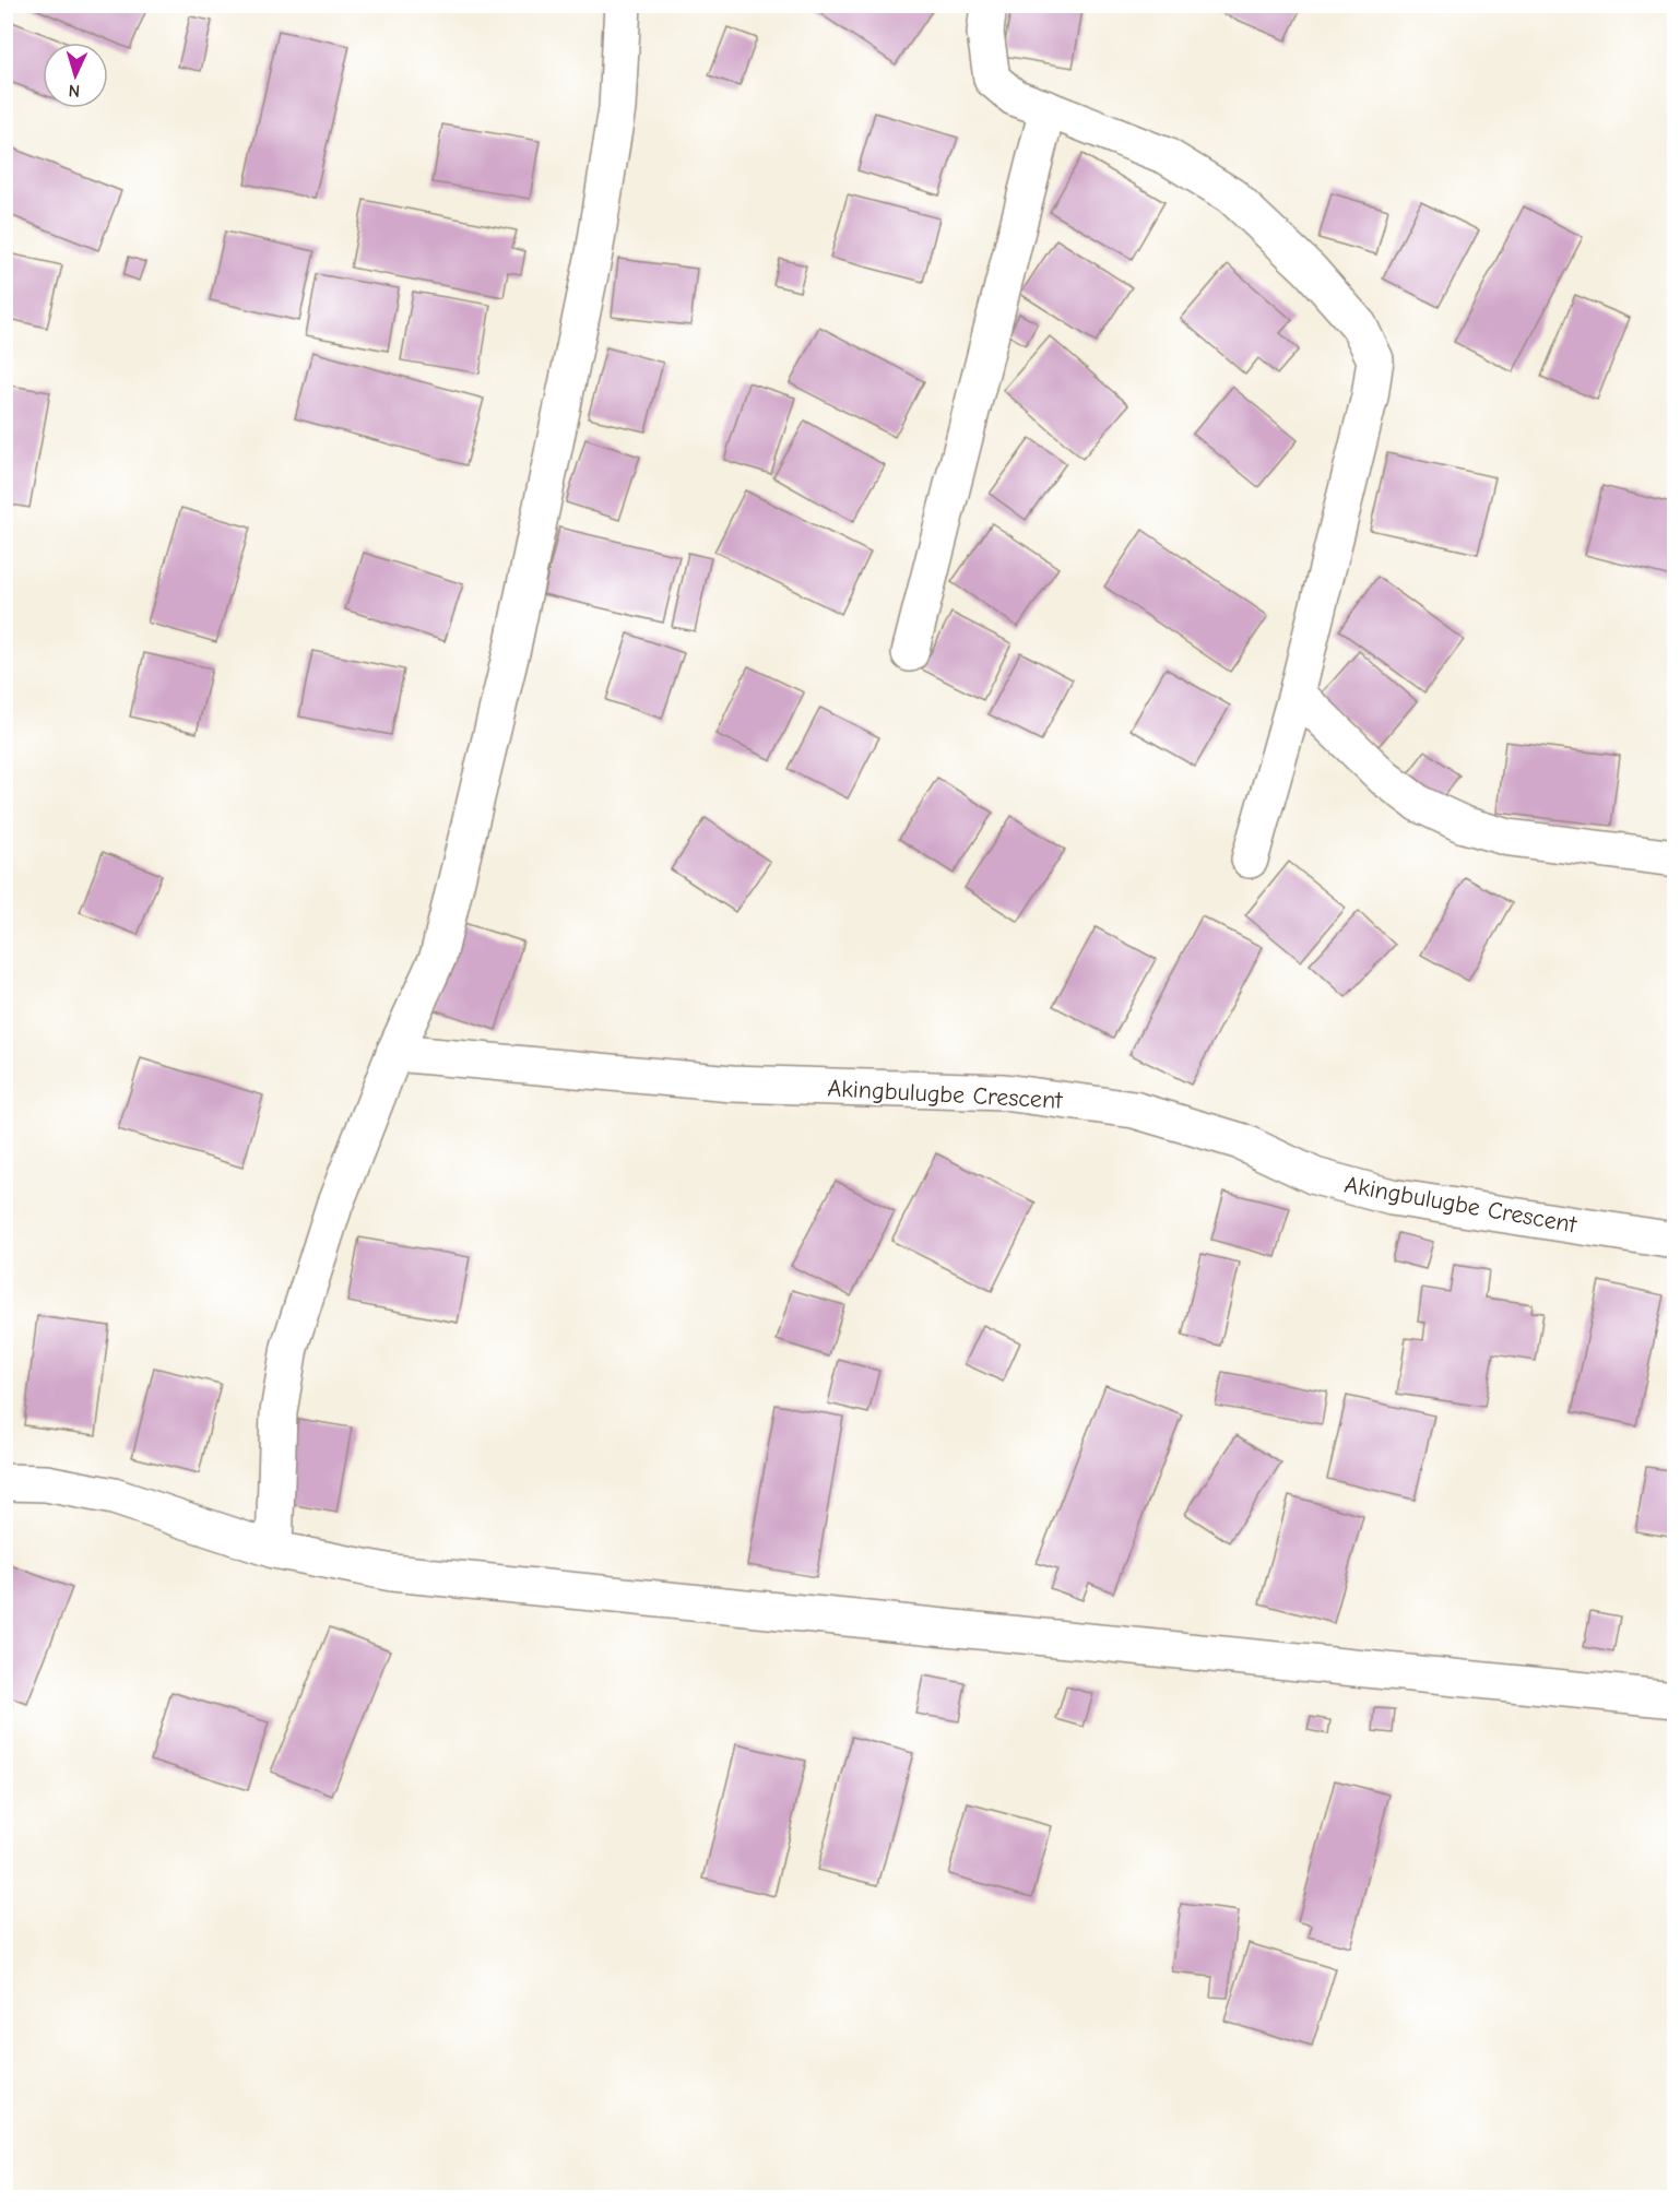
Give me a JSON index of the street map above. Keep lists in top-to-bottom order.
{
  "streets": {
    "street": ["Akingbulugbe Crescent"]
  },
  "north": "bottom"
}
